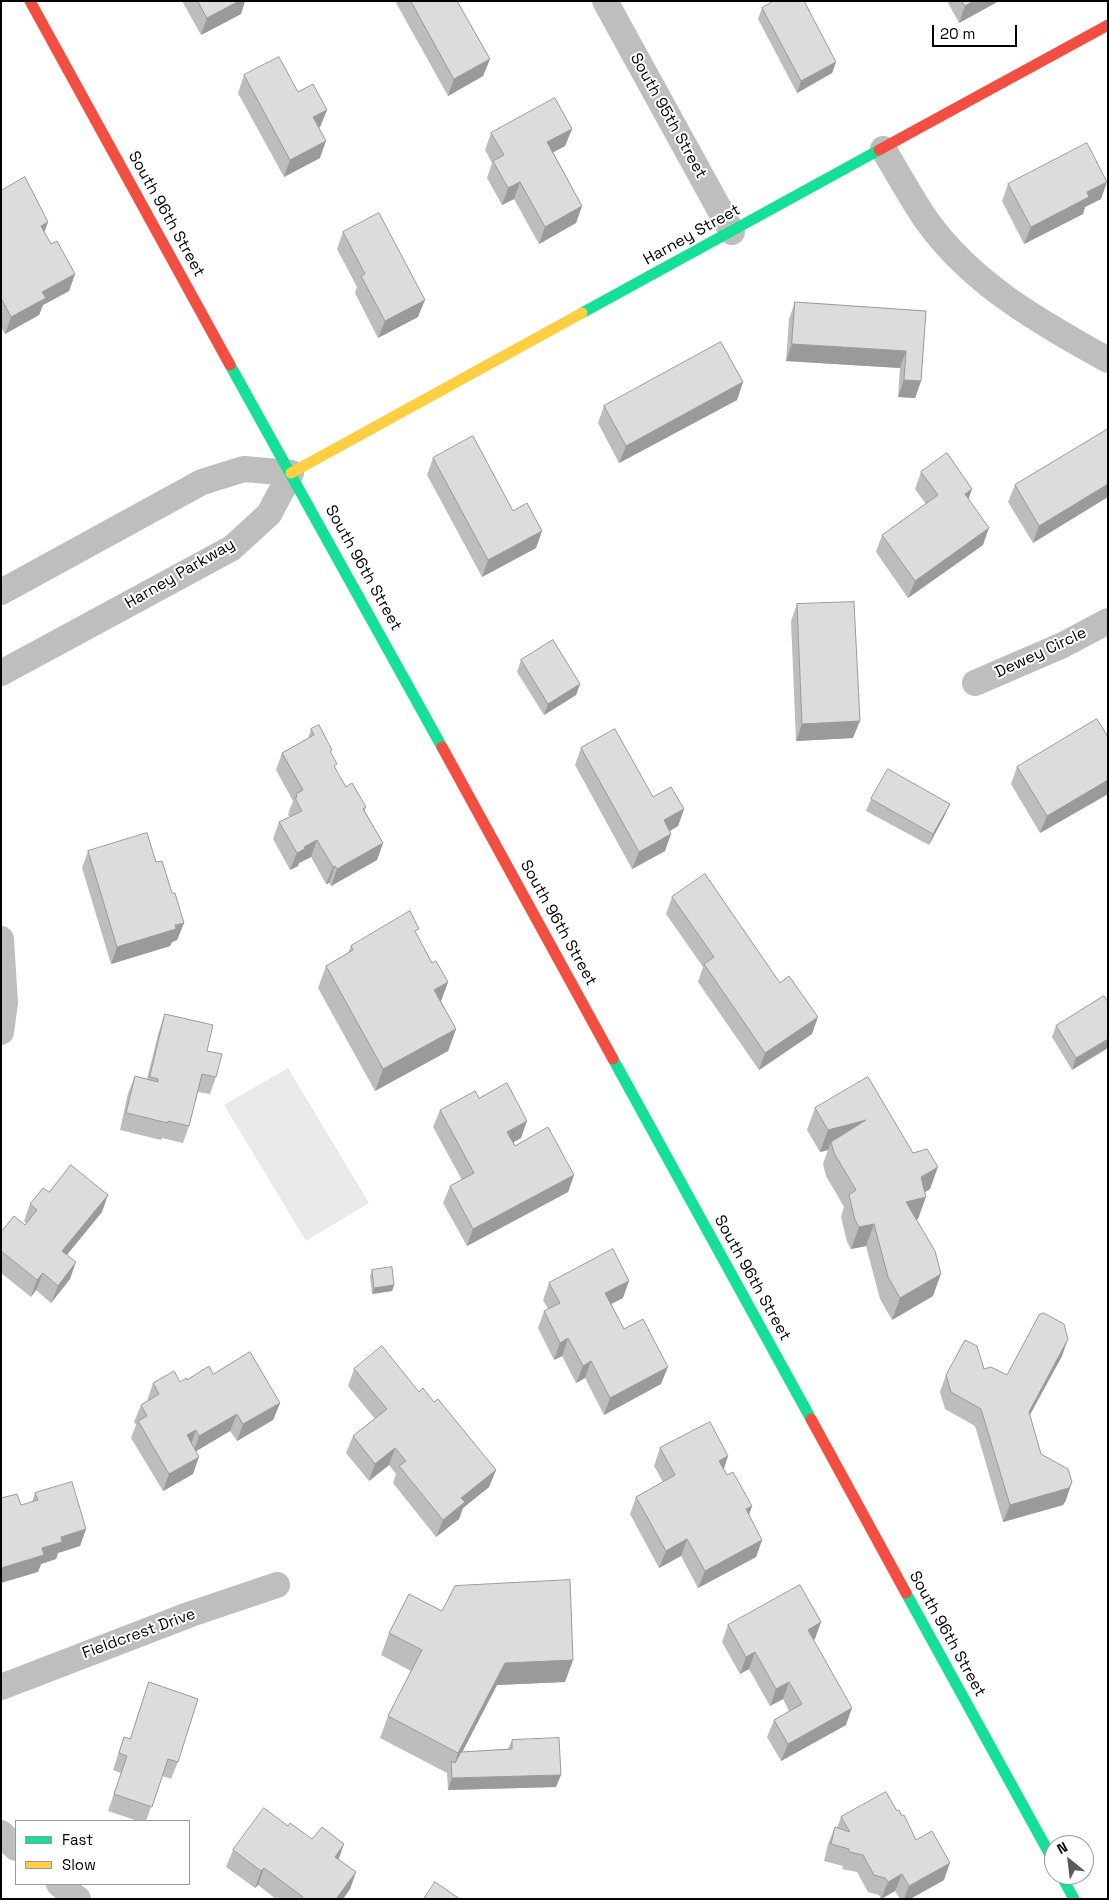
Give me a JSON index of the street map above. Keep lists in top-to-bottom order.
{
  "streets": {
    "street": [
      "South 95th Street",
      "South 96th Street",
      "Harney Street",
      "Harney Parkway",
      "Dewey Circle",
      "Fieldcrest Drive"
    ]
  },
  "crossings": [
    ["South 95th Street", "Harney Street"],
    ["South 96th Street", "Harney Street"],
    ["South 96th Street", "Harney Parkway"],
    ["Harney Street", "Harney Parkway"]
  ],
  "legend": ["Fast", "Slow"],
  "scale_bar": "20 m",
  "north": "top left"
}
